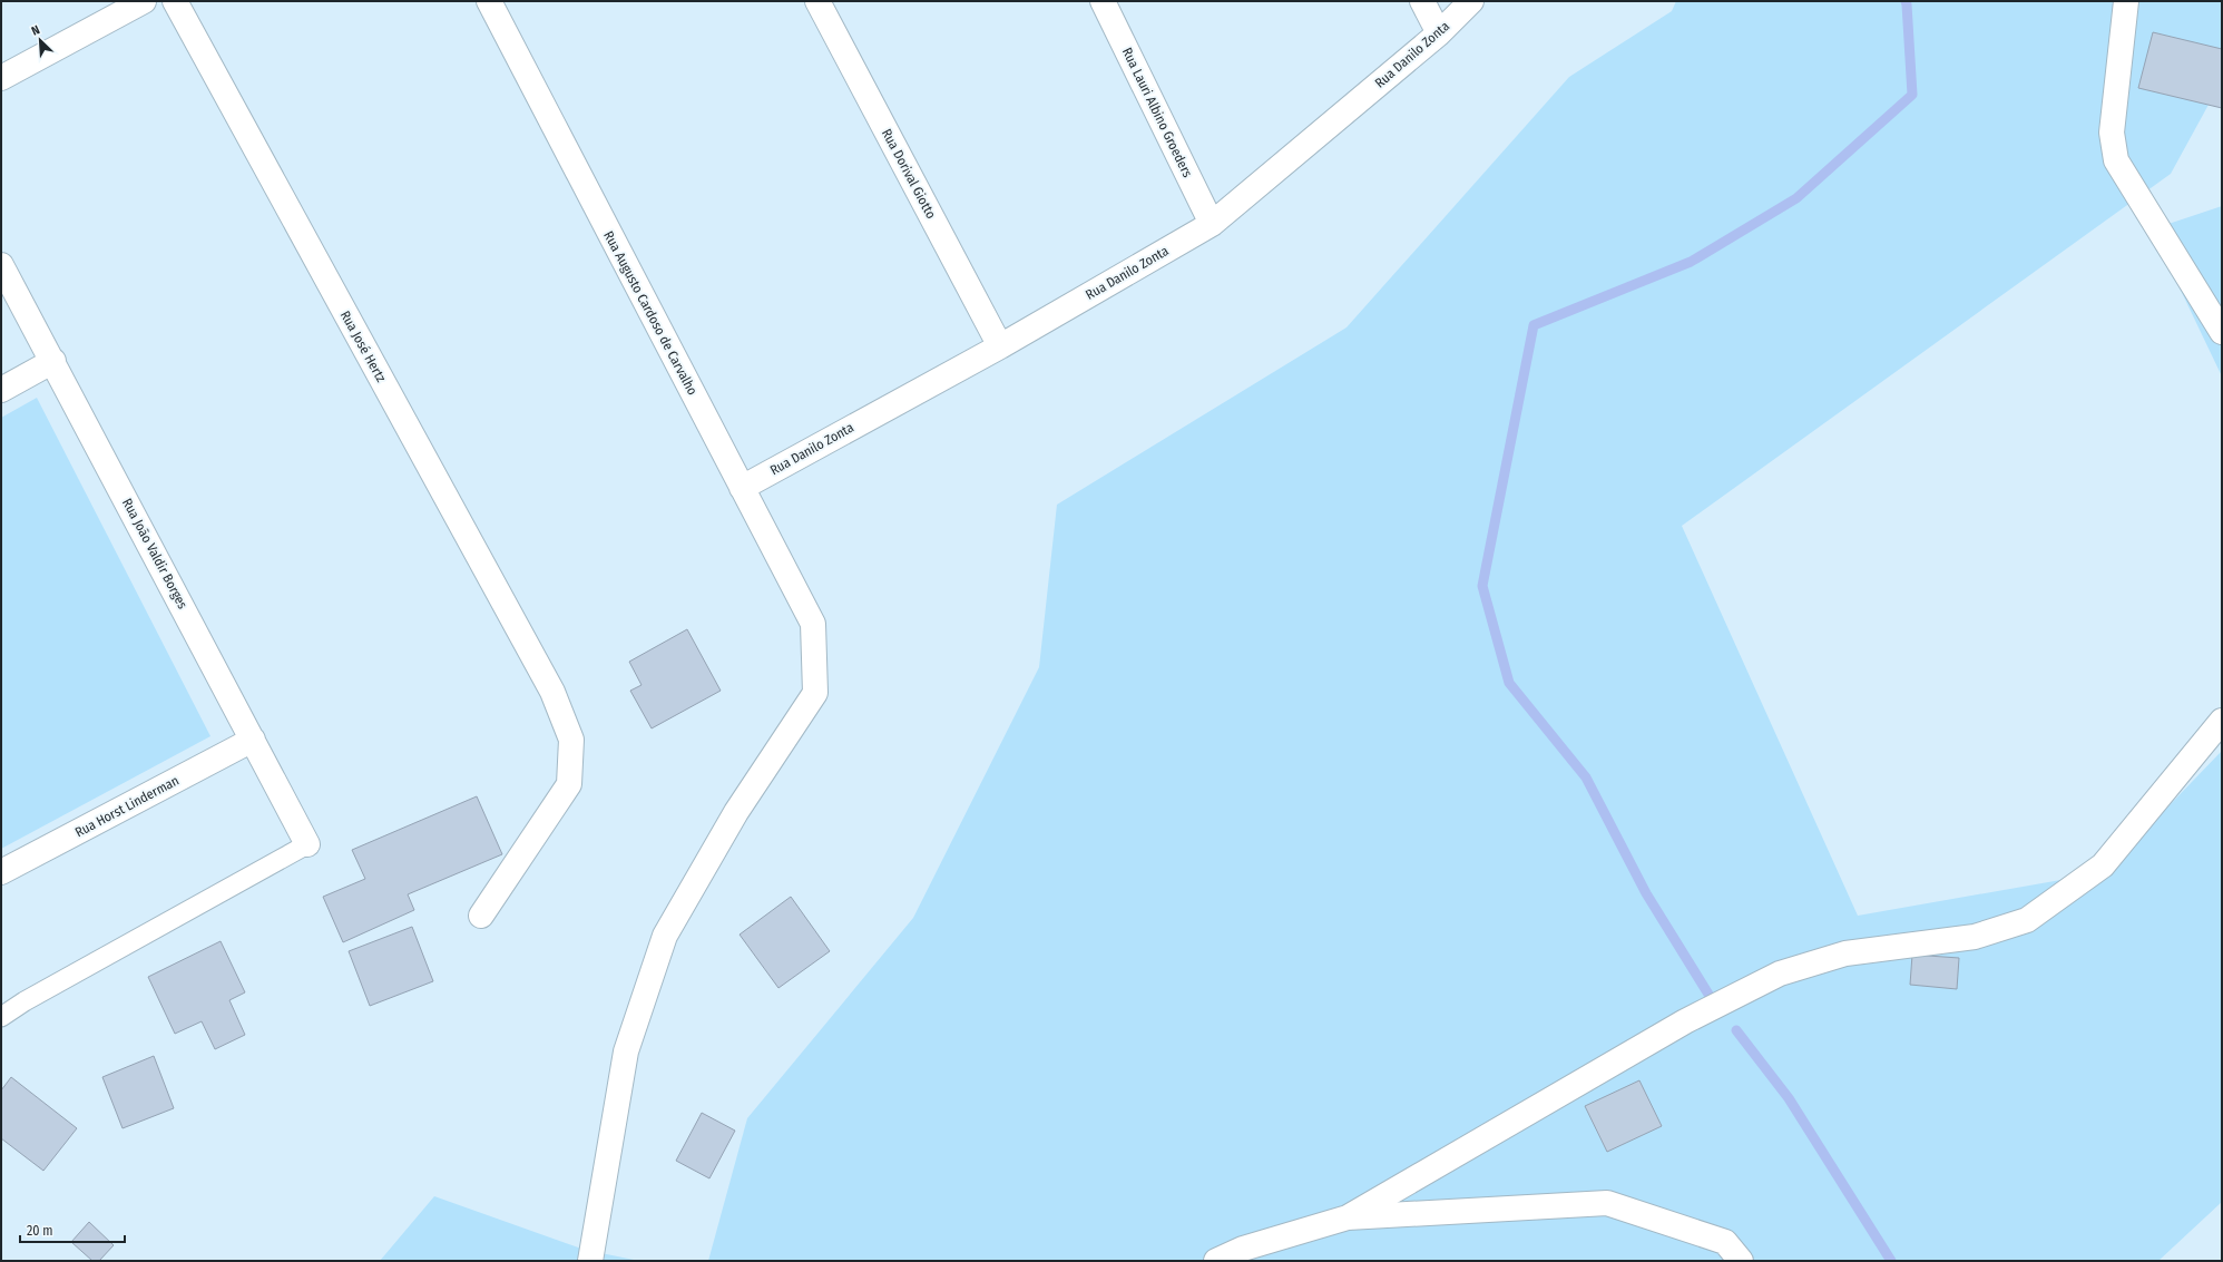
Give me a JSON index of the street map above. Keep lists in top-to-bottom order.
{
  "streets": {
    "street": [
      "Rua Danilo Zonta",
      "Rua Lauri Albino Groeders",
      "Rua Dorival Giotto",
      "Rua Augusto Cardoso de Carvalho",
      "Rua José Hertz",
      "Rua João Valdir Borges",
      "Rua Horst Linderman"
    ]
  },
  "crossings": [
    ["Rua Danilo Zonta", "Rua Lauri Albino Groeders"],
    ["Rua Danilo Zonta", "Rua Dorival Giotto"],
    ["Rua Danilo Zonta", "Rua Augusto Cardoso de Carvalho"],
    ["Rua João Valdir Borges", "Rua Horst Linderman"]
  ],
  "scale_bar": "20 m",
  "north": "top left"
}
